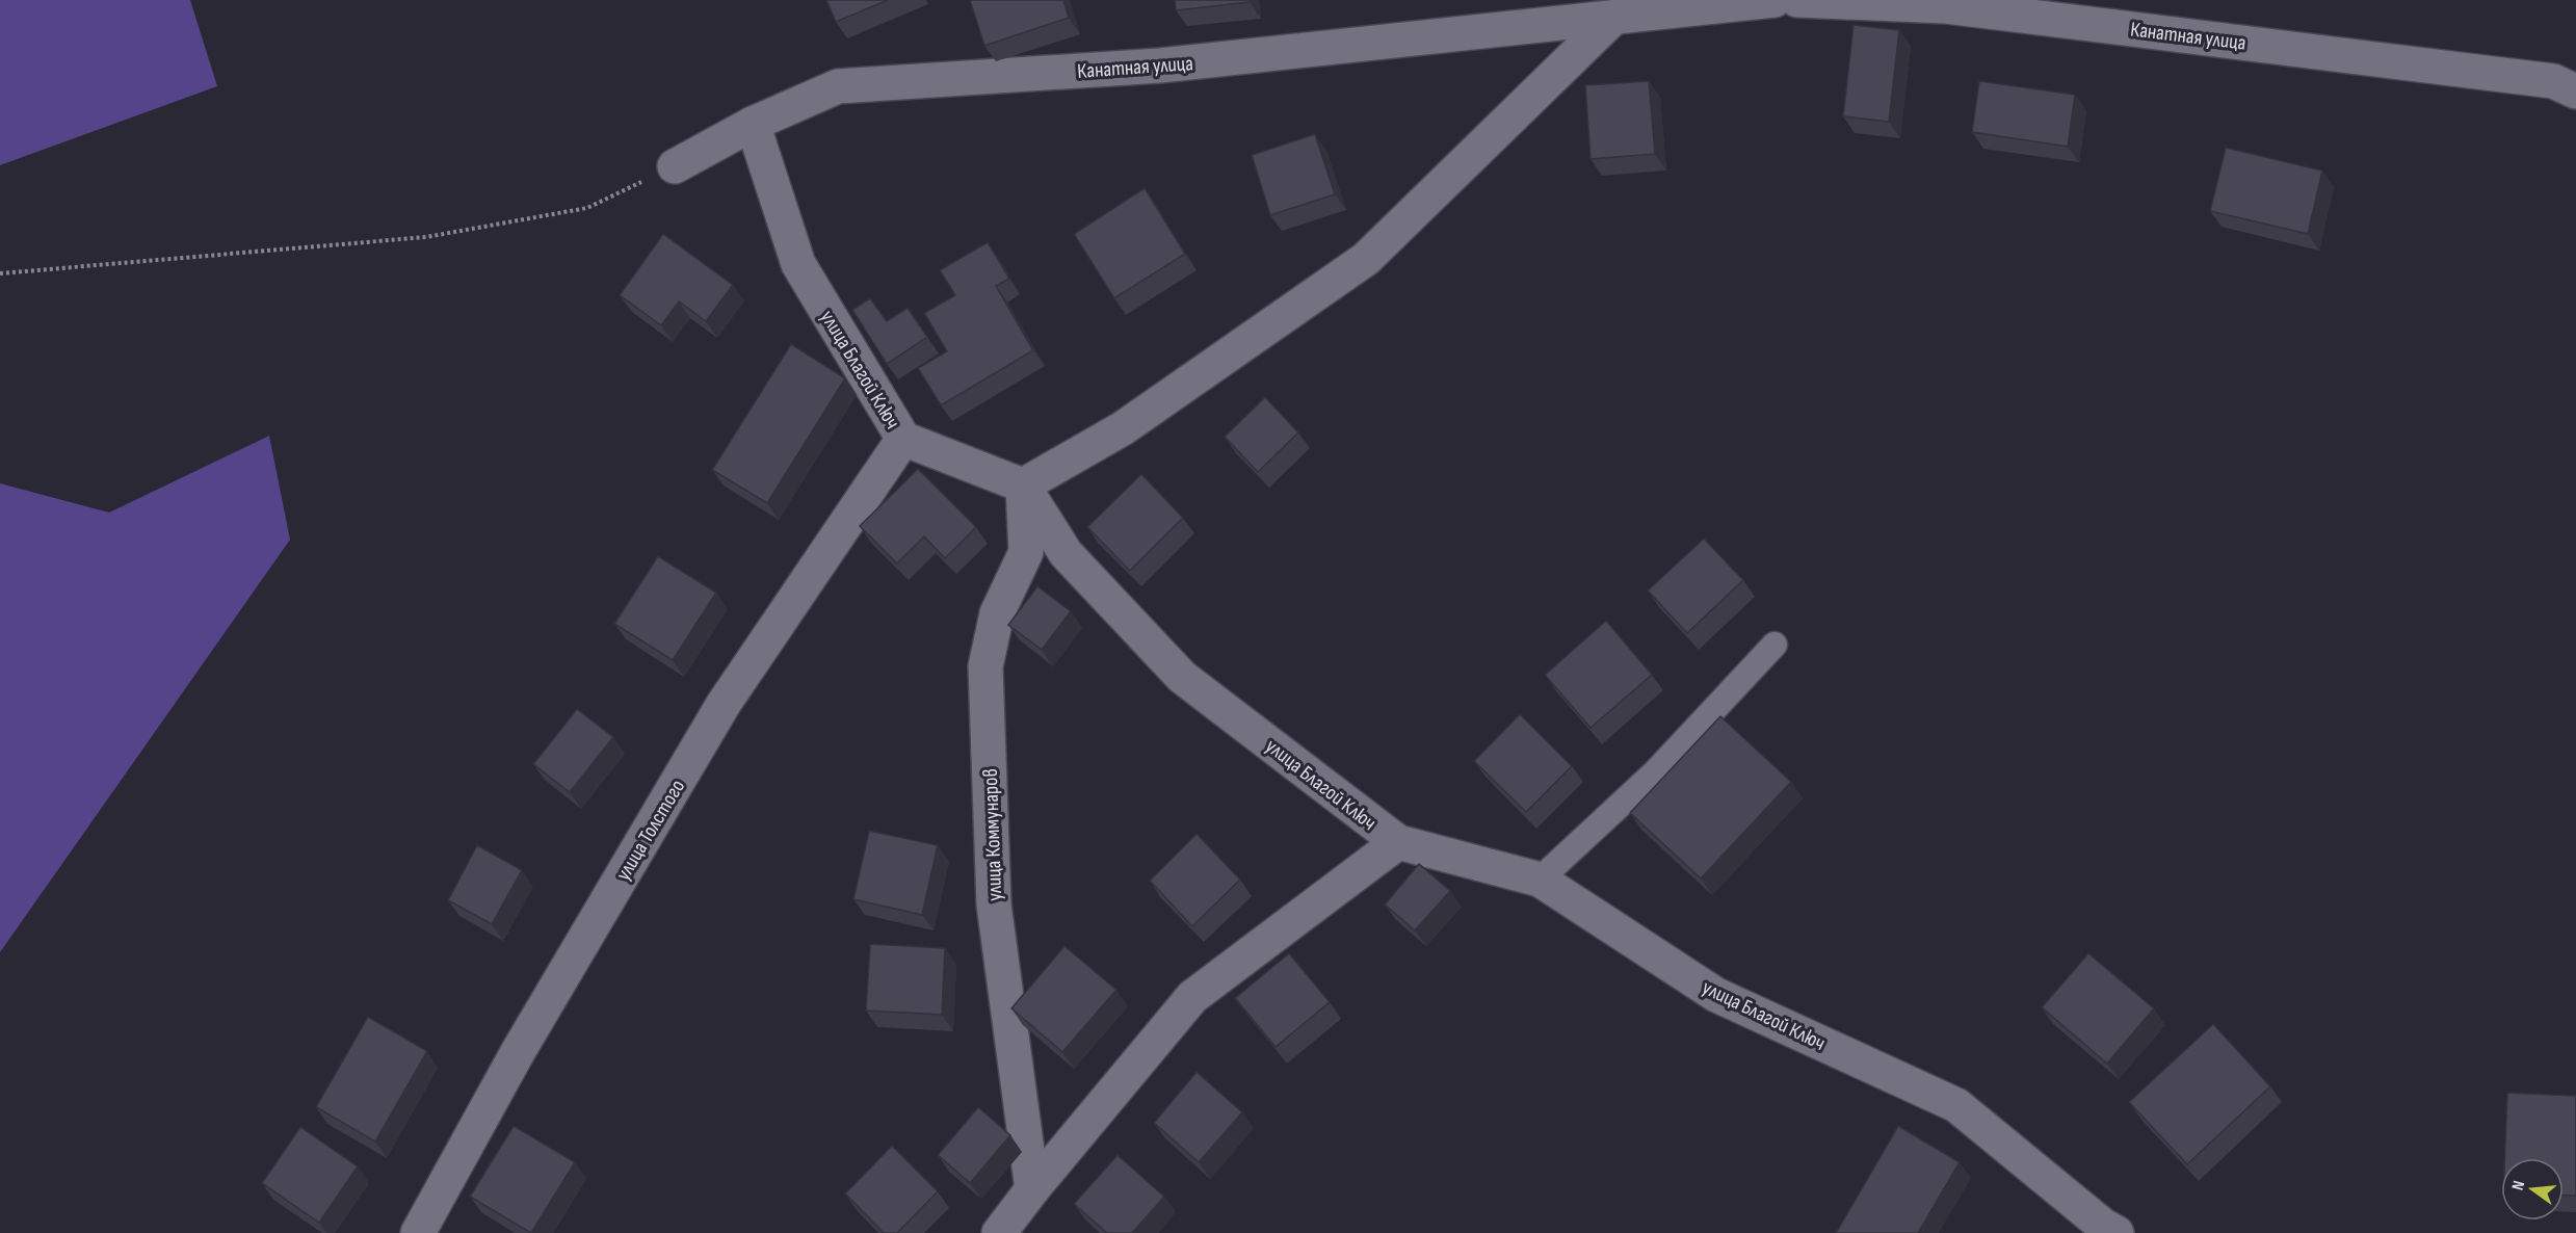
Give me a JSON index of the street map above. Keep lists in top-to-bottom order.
{
  "streets": {
    "street": [
      "Канатная улица",
      "улица Благой Ключ",
      "улица Толстого",
      "улица Коммунаров"
    ]
  },
  "crossings": [
    ["Канатная улица", "улица Благой Ключ"],
    ["улица Благой Ключ", "улица Толстого"],
    ["улица Благой Ключ", "улица Коммунаров"]
  ],
  "north": "left"
}
